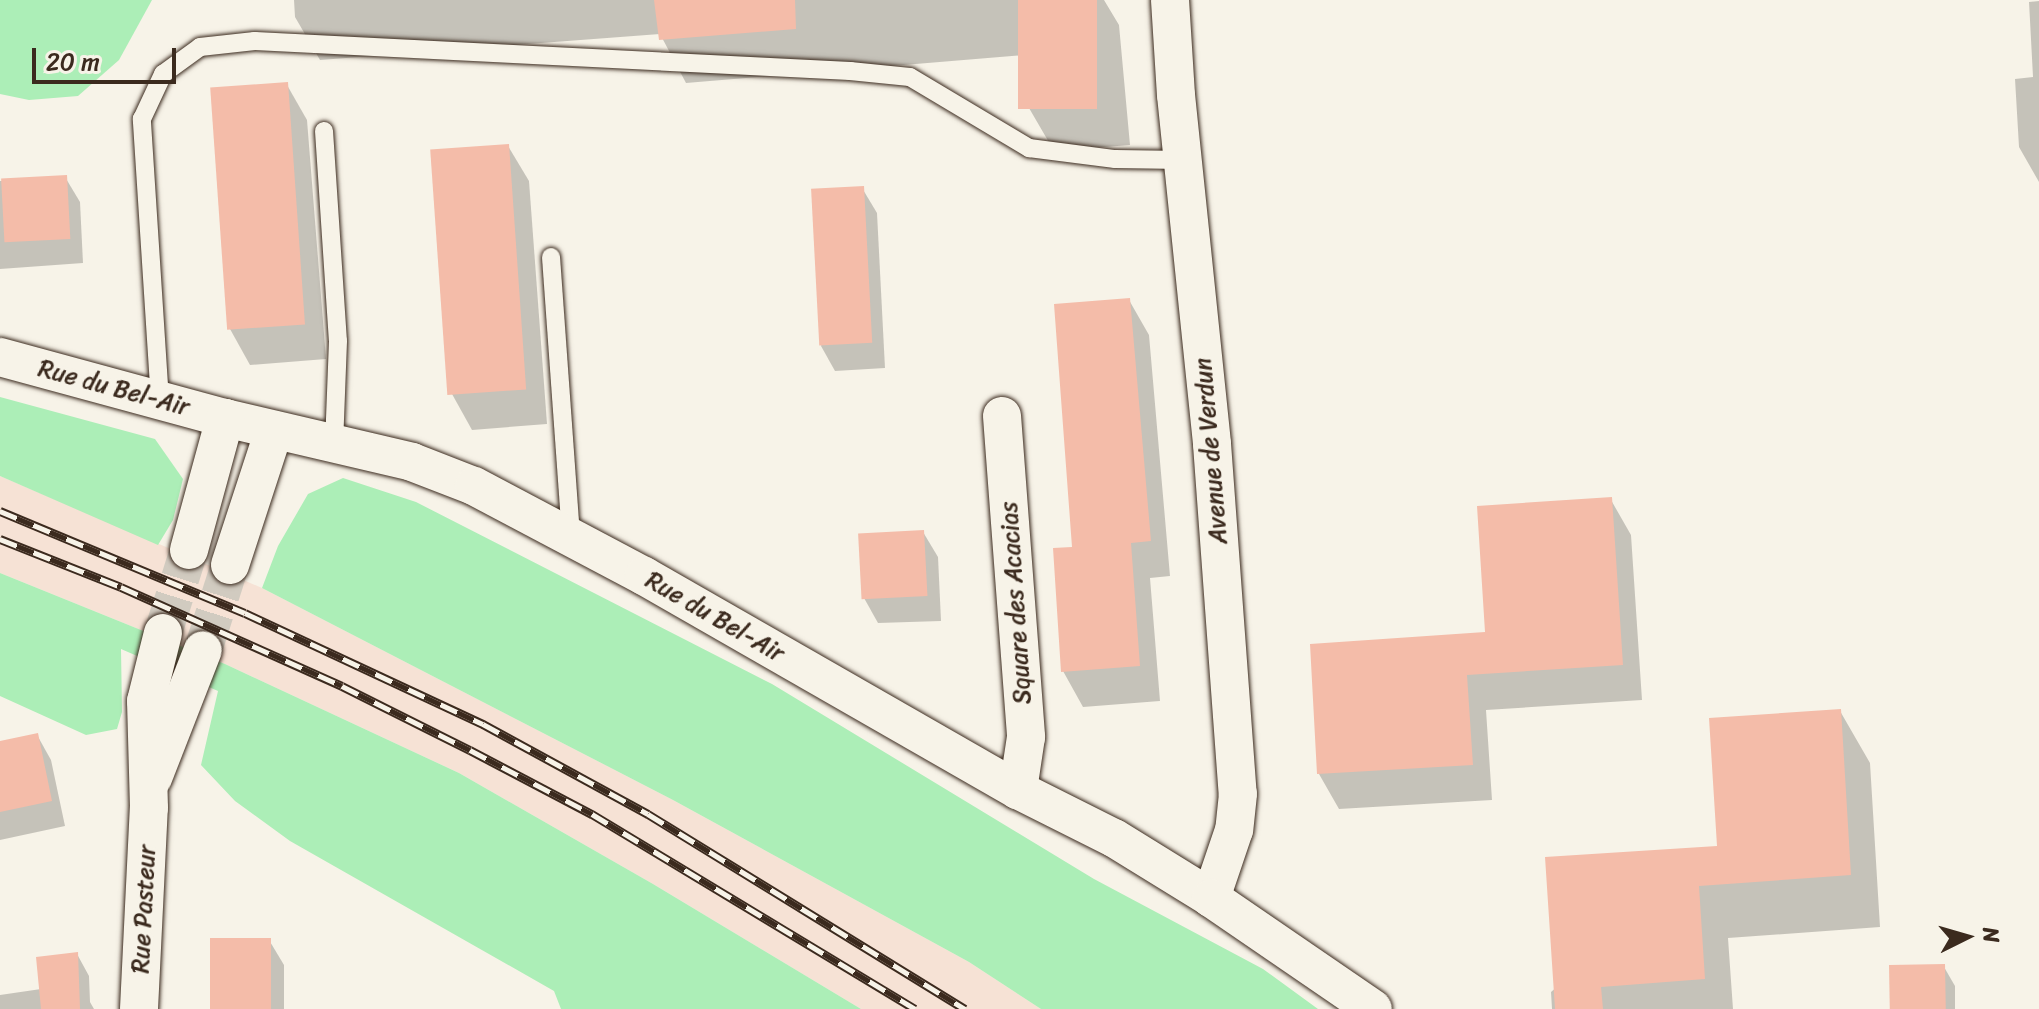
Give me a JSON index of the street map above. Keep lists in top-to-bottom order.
{
  "streets": {
    "street": [
      "Rue du Bel-Air",
      "Avenue de Verdun",
      "Square des Acacias",
      "Rue Pasteur"
    ]
  },
  "crossings": [
    ["Rue du Bel-Air", "Avenue de Verdun"],
    ["Rue du Bel-Air", "Square des Acacias"]
  ],
  "scale_bar": "20 m",
  "north": "right"
}
